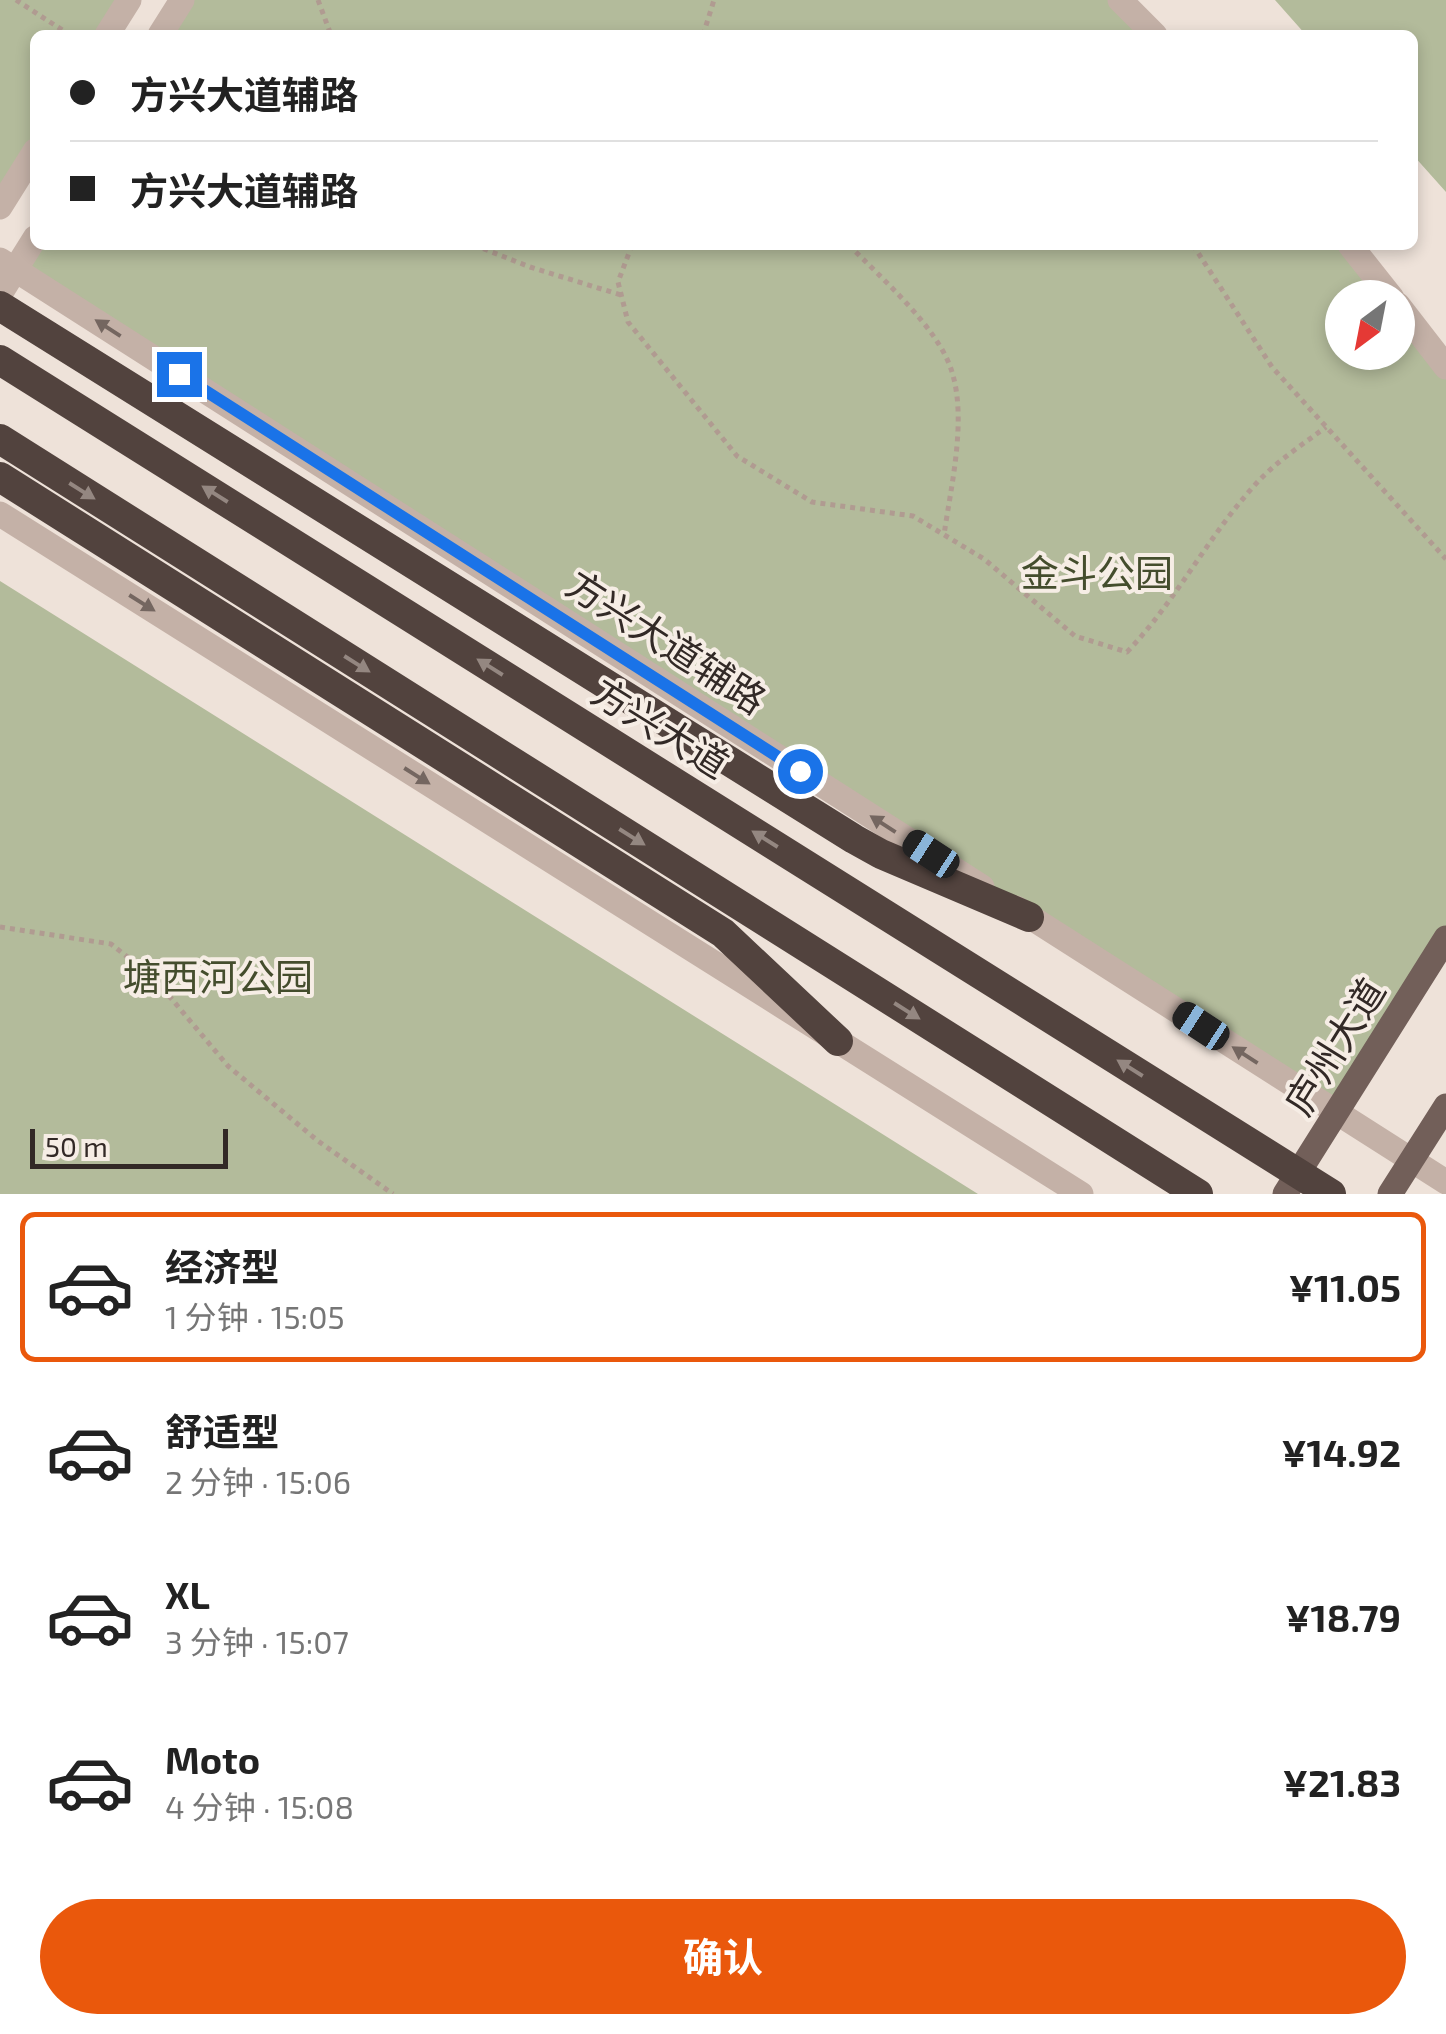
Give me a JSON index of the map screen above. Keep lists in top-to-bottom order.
{
  "streets": {
    "highway": ["方兴大道"],
    "main road": ["庐州大道"],
    "street": ["方兴大道辅路"]
  },
  "crossings": [
    ["方兴大道辅路", "庐州大道"]
  ],
  "parks": ["金斗公园", "塘西河公园"],
  "scale_bar": "50 m",
  "north": "bottom left",
  "page": {
    "banner": ["方兴大道辅路", "方兴大道辅路"],
    "scale": "50 m",
    "list": [
      {
        "name": "经济型",
        "note": "1 分钟 · 15:05",
        "value": "¥11.05"
      },
      {
        "name": "舒适型",
        "note": "2 分钟 · 15:06",
        "value": "¥14.92"
      },
      {
        "name": "XL",
        "note": "3 分钟 · 15:07",
        "value": "¥18.79"
      },
      {
        "name": "Moto",
        "note": "4 分钟 · 15:08",
        "value": "¥21.83"
      }
    ],
    "buttons": "确认"
  }
}
